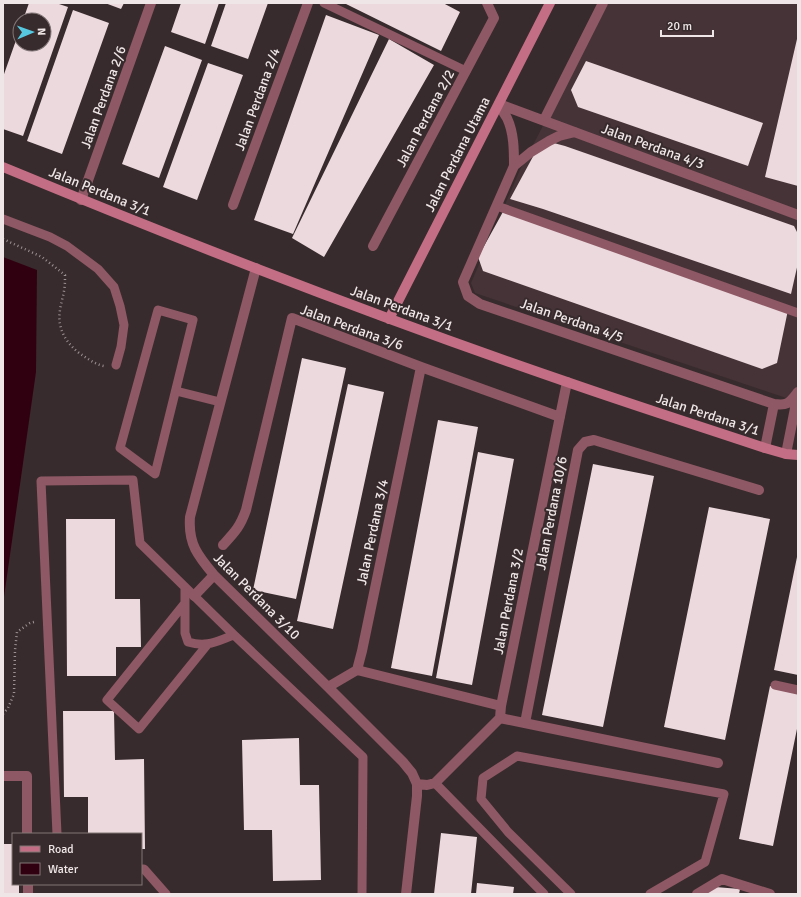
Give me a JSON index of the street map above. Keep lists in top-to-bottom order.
{
  "streets": {
    "street": [
      "Jalan Perdana 2/6",
      "Jalan Perdana 2/4",
      "Jalan Perdana 2/2",
      "Jalan Perdana 4/3",
      "Jalan Perdana Utama",
      "Jalan Perdana 3/1",
      "Jalan Perdana 4/5",
      "Jalan Perdana 3/6",
      "Jalan Perdana 10/6",
      "Jalan Perdana 3/4",
      "Jalan Perdana 3/10",
      "Jalan Perdana 3/2"
    ]
  },
  "crossings": [
    ["Jalan Perdana 2/6", "Jalan Perdana 3/1"],
    ["Jalan Perdana 4/3", "Jalan Perdana Utama"],
    ["Jalan Perdana 4/3", "Jalan Perdana 4/5"],
    ["Jalan Perdana Utama", "Jalan Perdana 3/1"],
    ["Jalan Perdana Utama", "Jalan Perdana 4/5"],
    ["Jalan Perdana 3/1", "Jalan Perdana 3/10"],
    ["Jalan Perdana 3/1", "Jalan Perdana 3/2"],
    ["Jalan Perdana 3/6", "Jalan Perdana 3/4"],
    ["Jalan Perdana 3/6", "Jalan Perdana 3/2"]
  ],
  "legend": ["Road", "Water"],
  "scale_bar": "20 m",
  "north": "right"
}
